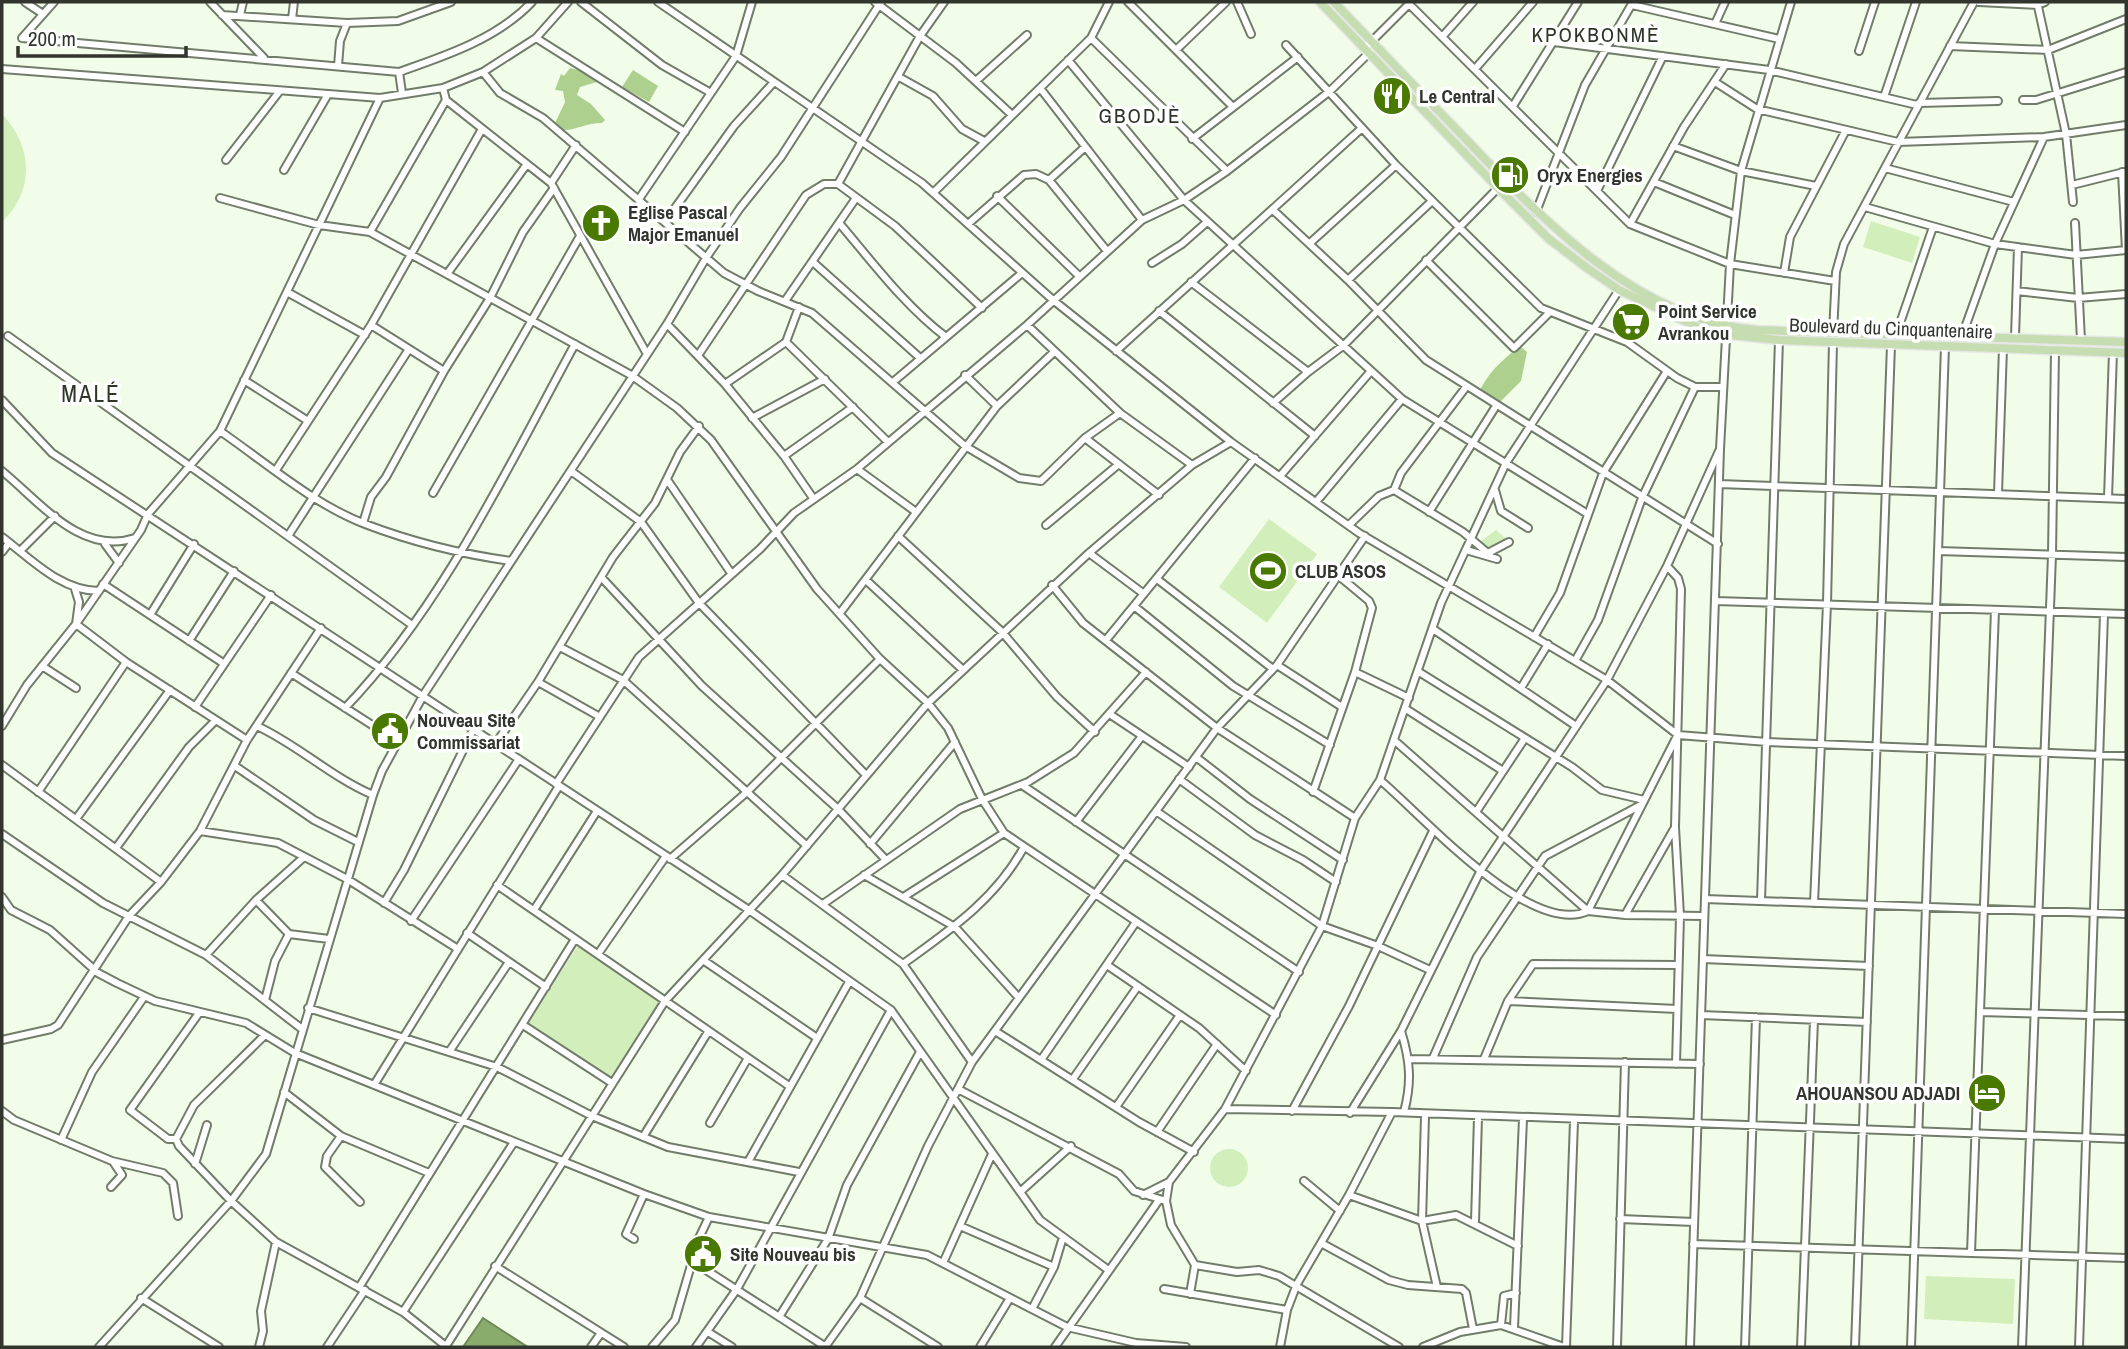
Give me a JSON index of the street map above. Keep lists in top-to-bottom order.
{
  "streets": {
    "main road": ["Boulevard du Cinquantenaire"]
  },
  "districts": ["KPOKBONMÈ", "GBODJÈ", "MALÉ"],
  "places": {
    "restaurant": ["Le Central"],
    "fuel station": ["Oryx Energies"],
    "church": ["Eglise Pascal Major Emanuel"],
    "supermarket": ["Point Service Avrankou"],
    "sports": ["CLUB ASOS"],
    "public building": ["Nouveau Site Commissariat", "Site Nouveau bis"],
    "hotel": ["AHOUANSOU ADJADI"]
  },
  "scale_bar": "200 m"
}
